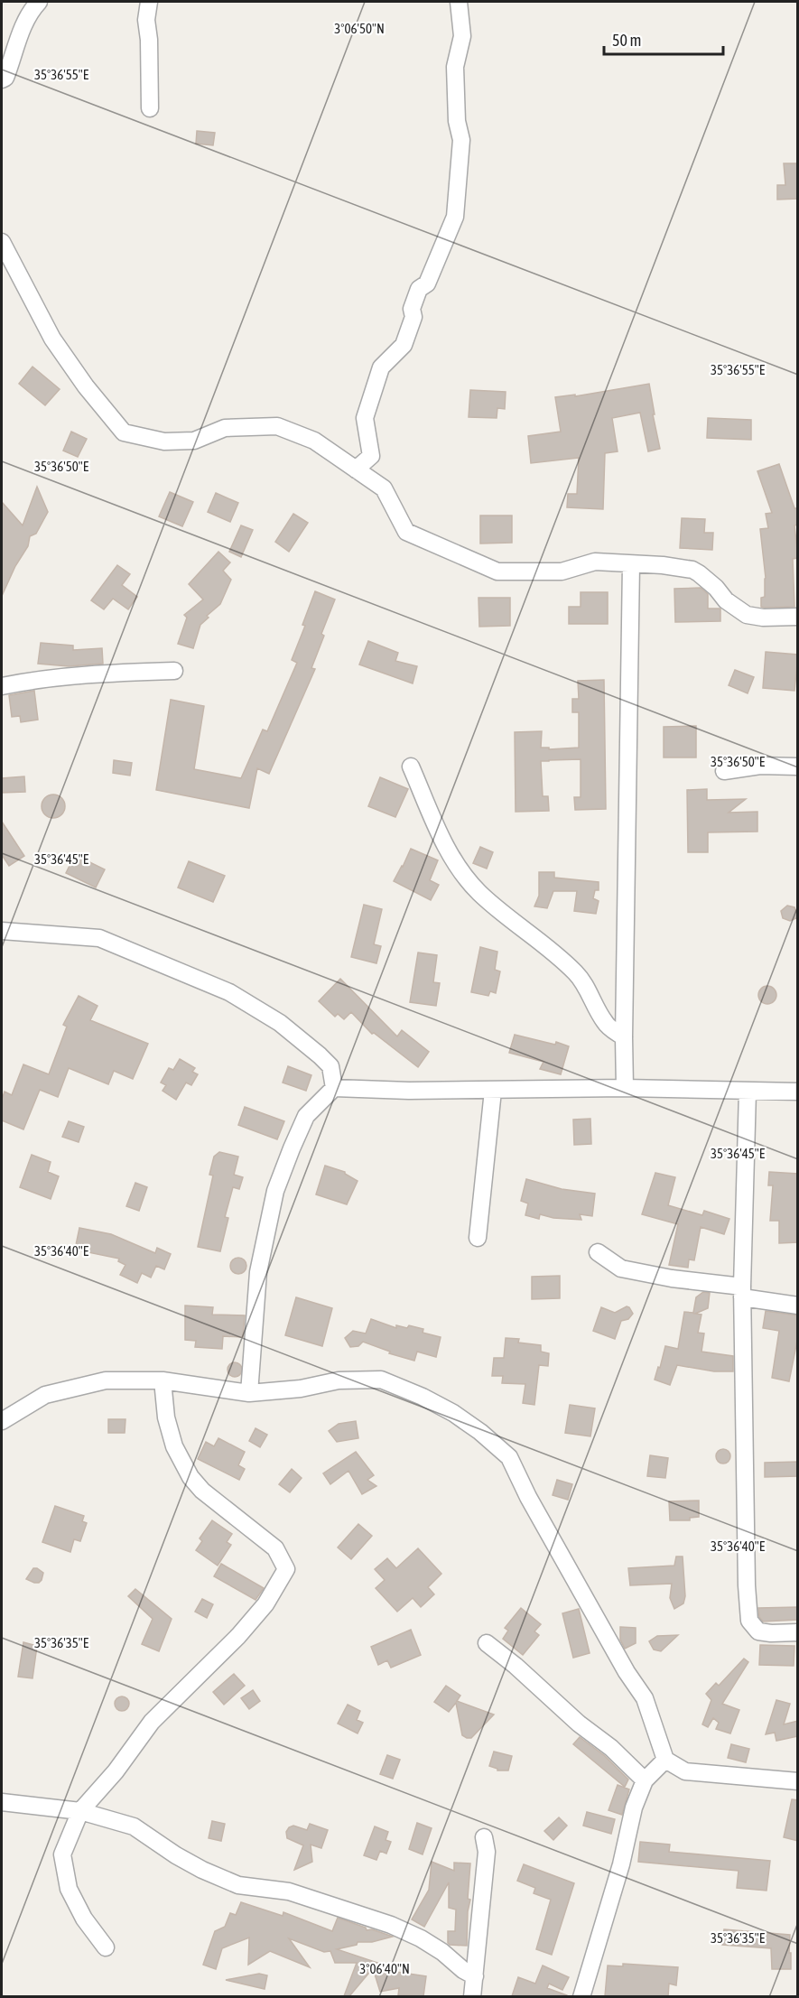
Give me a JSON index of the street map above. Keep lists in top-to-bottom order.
{
  "scale_bar": "50 m",
  "coordinates": [
    "3°06'50\"N",
    "35°36'55\"E",
    "35°36'50\"E",
    "35°36'45\"E",
    "35°36'40\"E",
    "35°36'35\"E",
    "3°06'40\"N"
  ]
}
